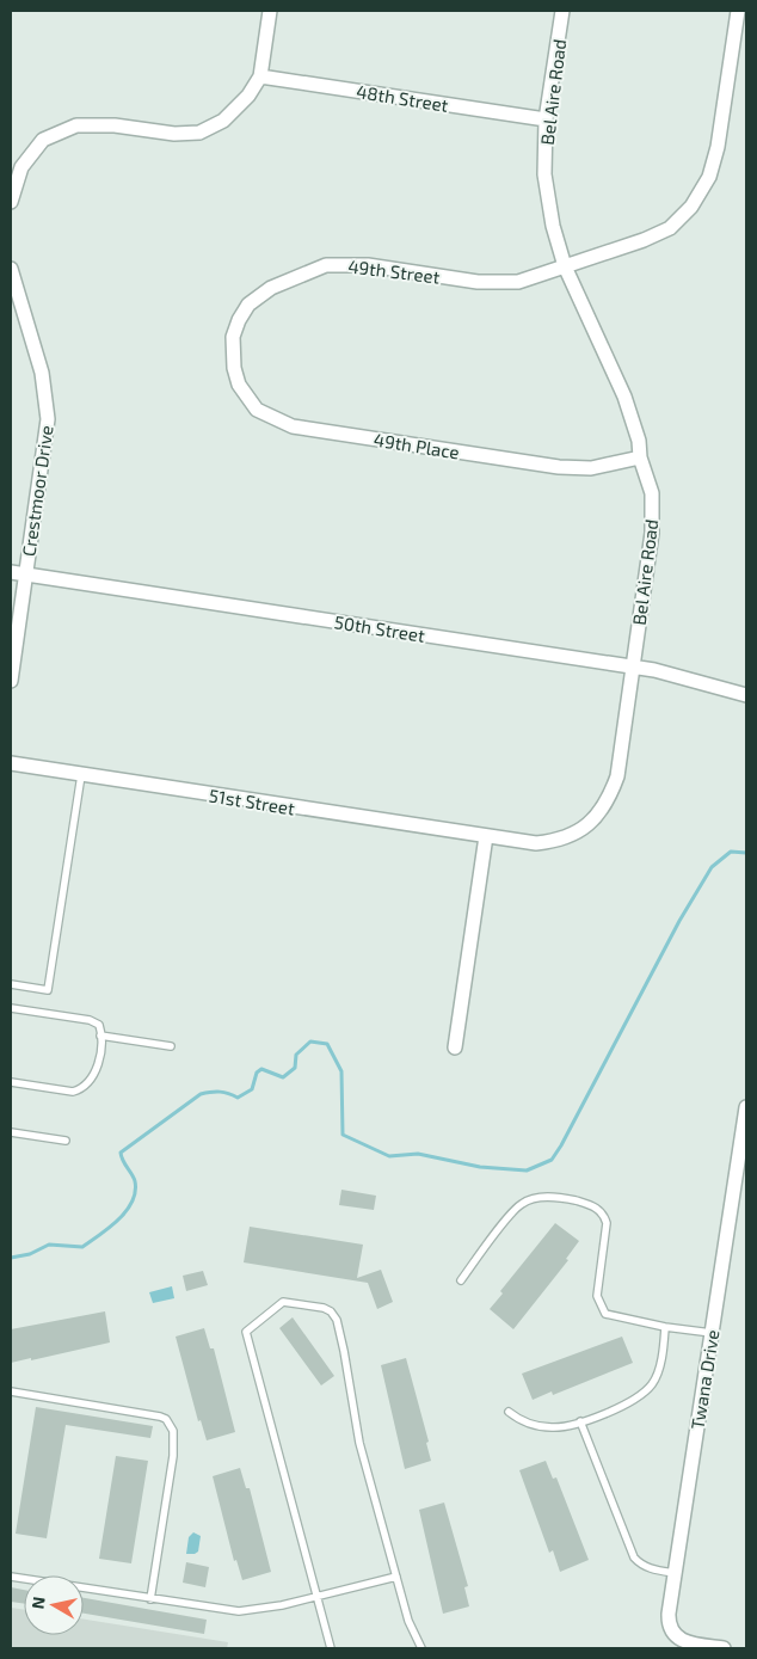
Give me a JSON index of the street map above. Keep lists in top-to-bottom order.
{
  "streets": {
    "street": [
      "Bel Aire Road",
      "48th Street",
      "49th Street",
      "49th Place",
      "Crestmoor Drive",
      "50th Street",
      "51st Street",
      "Twana Drive"
    ]
  },
  "crossings": [
    ["Bel Aire Road", "48th Street"],
    ["Bel Aire Road", "49th Street"],
    ["Bel Aire Road", "49th Place"],
    ["Bel Aire Road", "50th Street"],
    ["Bel Aire Road", "51st Street"],
    ["49th Street", "49th Place"],
    ["Crestmoor Drive", "50th Street"]
  ],
  "north": "left"
}
